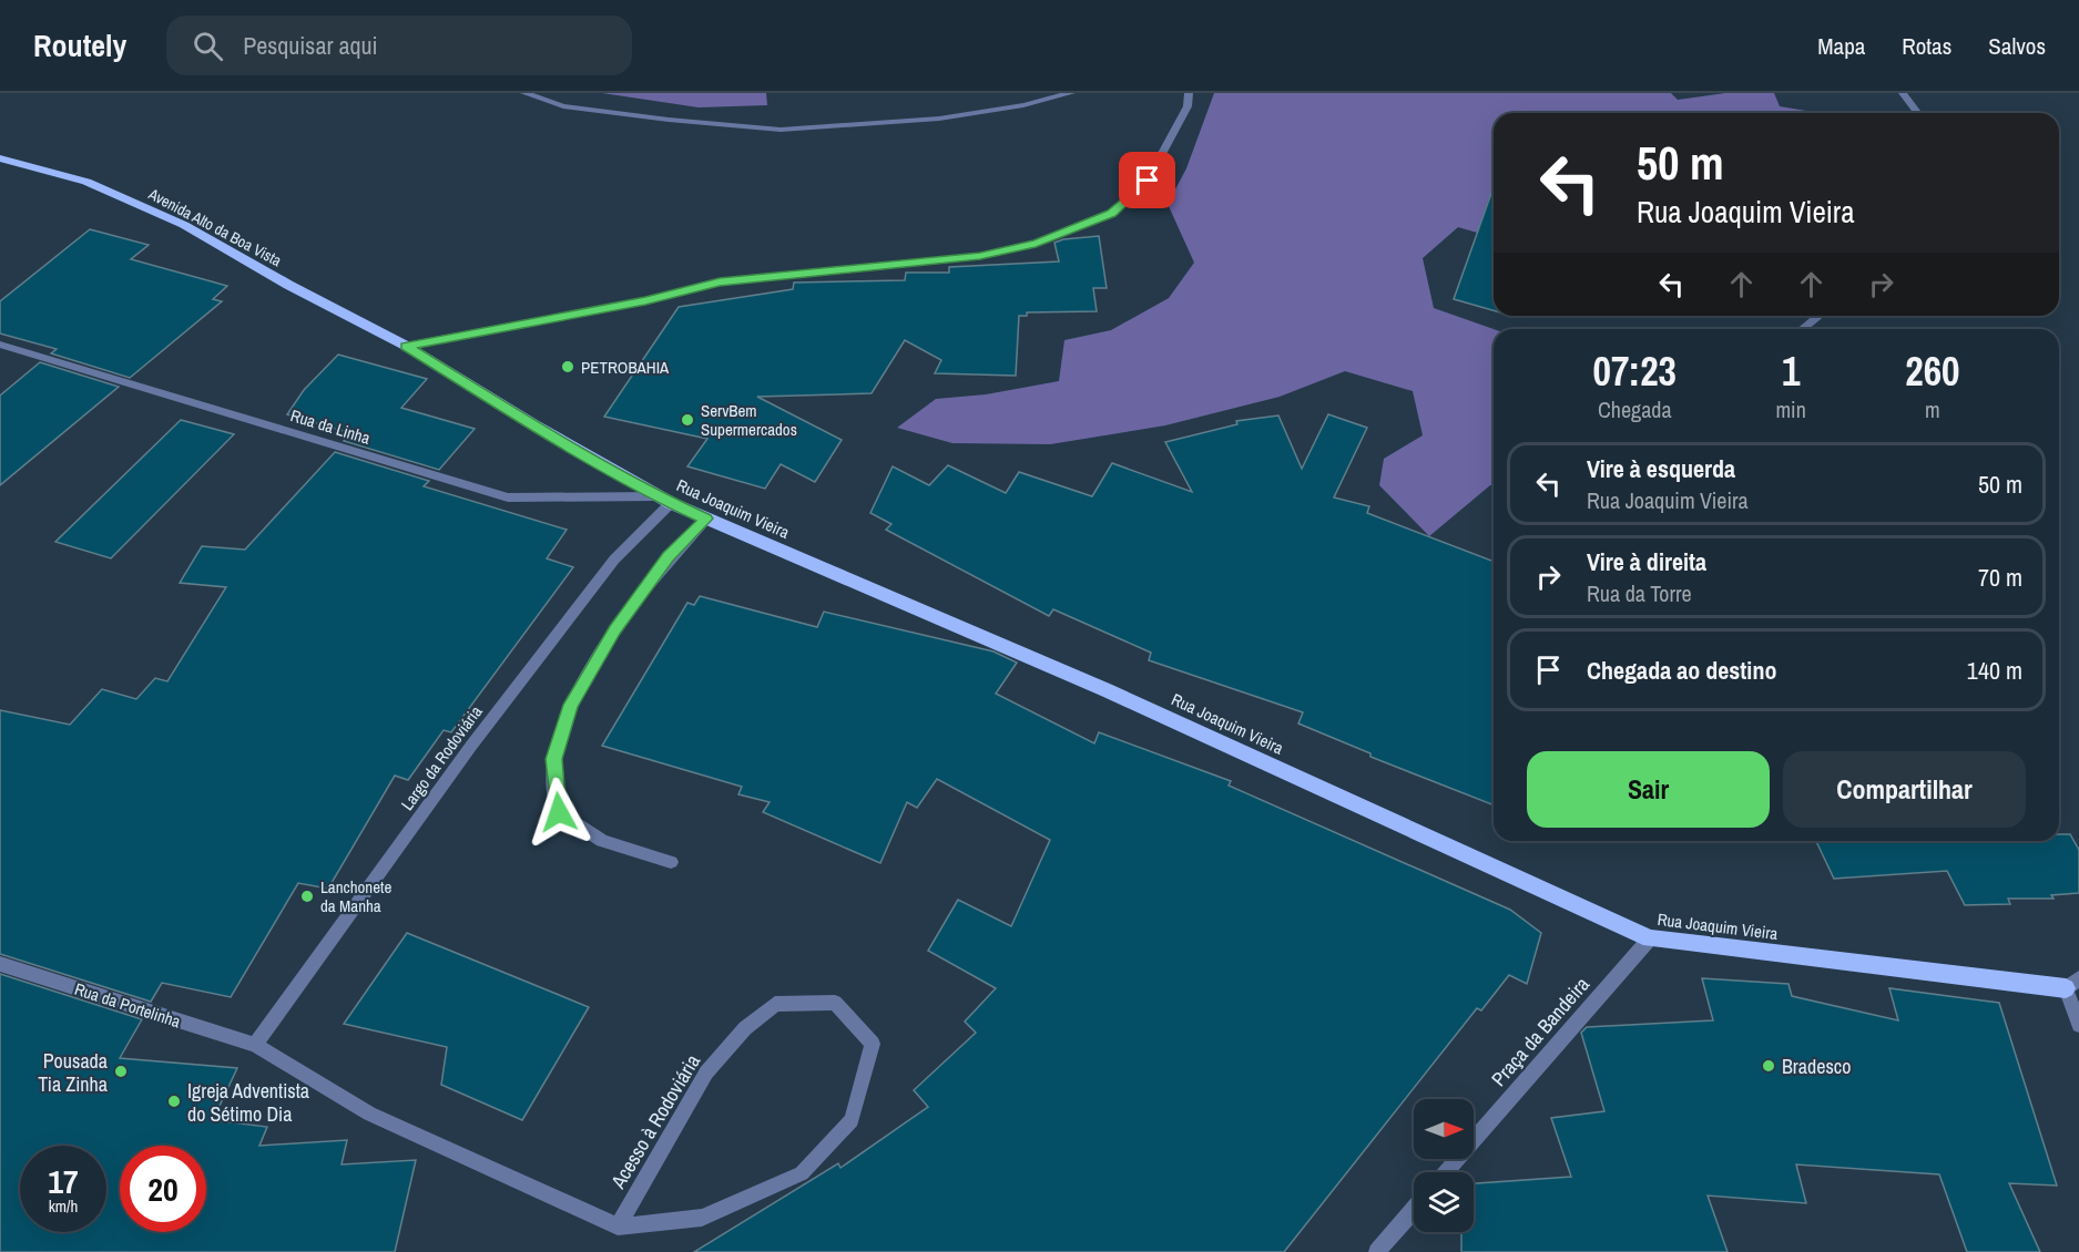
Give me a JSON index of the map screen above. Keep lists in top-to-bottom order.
{
  "streets": {
    "main road": ["Avenida Alto da Boa Vista", "Rua Joaquim Vieira"],
    "street": [
      "Rua da Linha",
      "Largo da Rodoviária",
      "Rua da Portelinha",
      "Praça da Bandeira",
      "Acesso à Rodoviária"
    ]
  },
  "crossings": [
    ["Avenida Alto da Boa Vista", "Rua Joaquim Vieira"],
    ["Rua da Linha", "Rua Joaquim Vieira"],
    ["Rua da Linha", "Largo da Rodoviária"],
    ["Rua Joaquim Vieira", "Largo da Rodoviária"],
    ["Rua Joaquim Vieira", "Praça da Bandeira"],
    ["Largo da Rodoviária", "Rua da Portelinha"]
  ],
  "places": [
    "PETROBAHIA",
    "ServBem Supermercados",
    "Lanchonete da Manha",
    "Bradesco",
    "Pousada Tia Zinha",
    "Igreja Adventista do Sétimo Dia"
  ],
  "north": "right",
  "page": {
    "header": "Routely",
    "search": "Pesquisar aqui",
    "nav": ["Mapa", "Rotas", "Salvos"],
    "turn": ["50 m", "Rua Joaquim Vieira"],
    "eta": [
      "07:23",
      "Chegada",
      "1",
      "min",
      "260",
      "m"
    ],
    "list": [
      {
        "name": "Vire à esquerda",
        "note": "Rua Joaquim Vieira",
        "value": "50 m"
      },
      {
        "name": "Vire à direita",
        "note": "Rua da Torre",
        "value": "70 m"
      },
      {
        "name": "Chegada ao destino",
        "value": "140 m"
      }
    ],
    "buttons": ["Sair", "Compartilhar"],
    "speed": "17 km/h",
    "limit": "20"
  }
}
